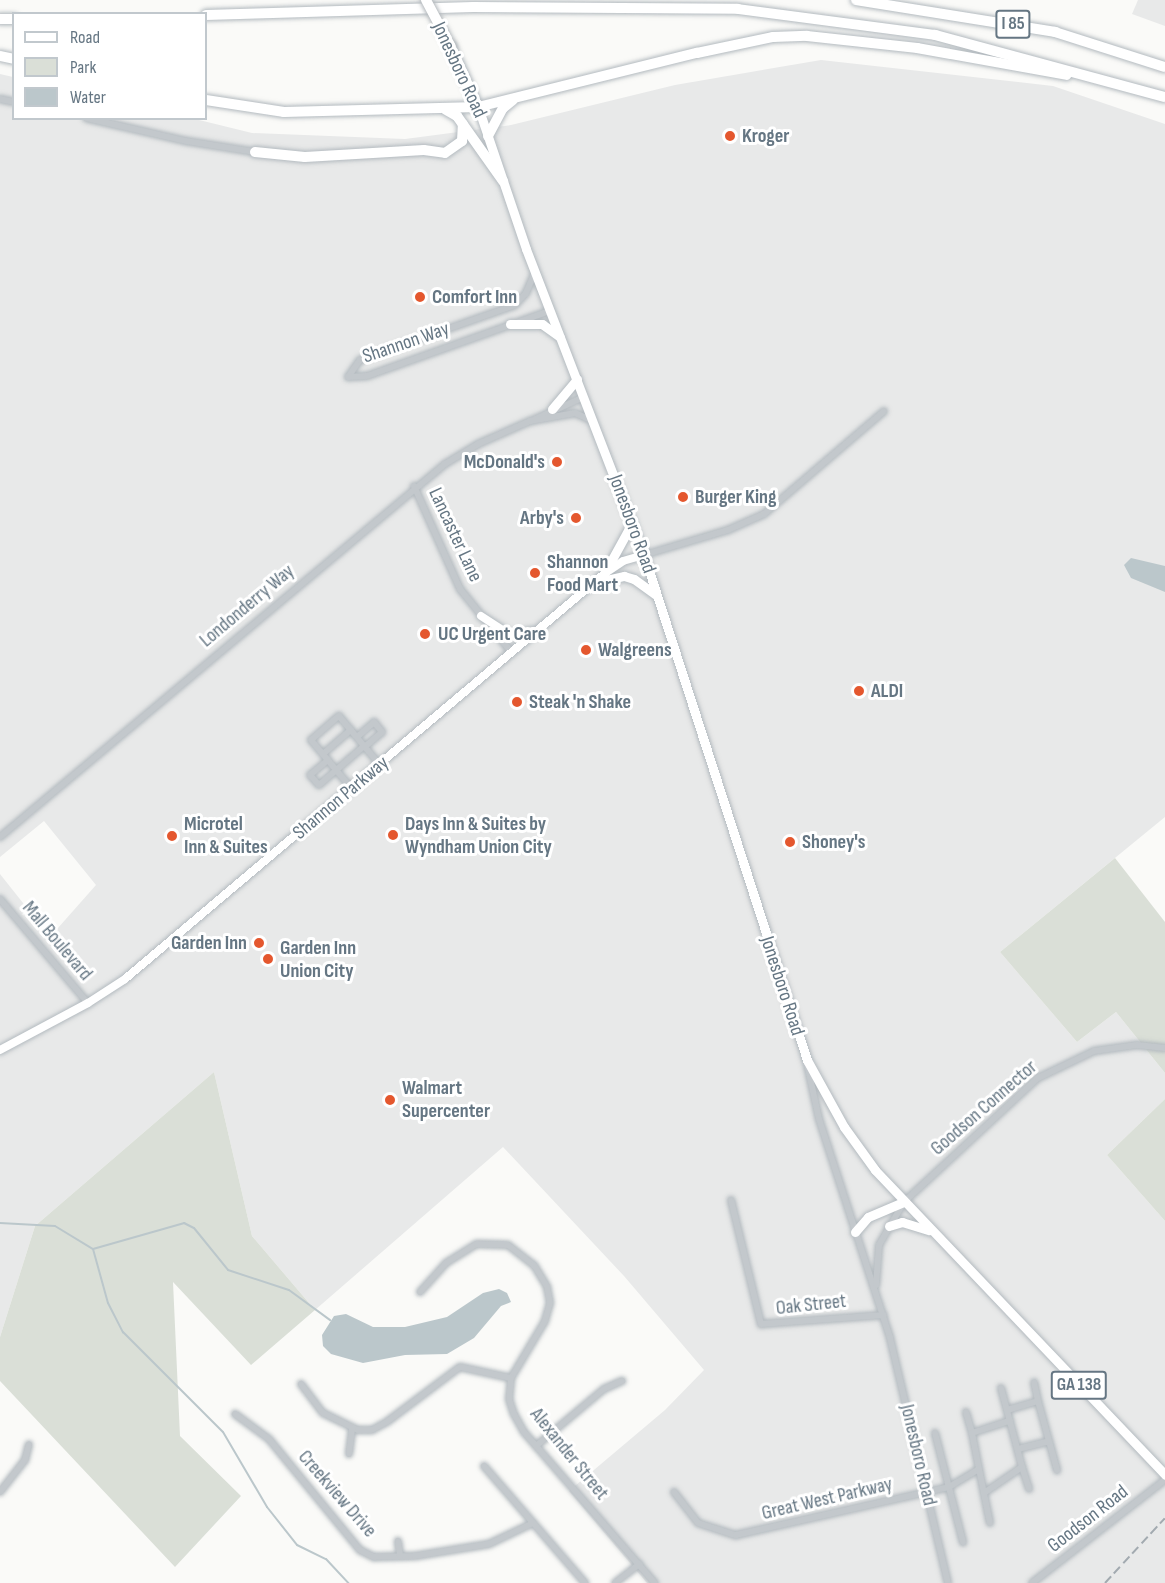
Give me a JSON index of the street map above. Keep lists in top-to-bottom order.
{
  "streets": {
    "highway": ["I 85", "Jonesboro Road", "GA 138"],
    "street": [
      "Shannon Way",
      "Lancaster Lane",
      "Londonderry Way",
      "Shannon Parkway",
      "Mall Boulevard",
      "Goodson Connector",
      "Oak Street",
      "Alexander Street",
      "Creekview Drive",
      "Great West Parkway",
      "Goodson Road"
    ]
  },
  "crossings": [
    ["Jonesboro Road", "Shannon Way"],
    ["Jonesboro Road", "Lancaster Lane"],
    ["Jonesboro Road", "Londonderry Way"],
    ["Jonesboro Road", "Shannon Parkway"],
    ["Jonesboro Road", "Goodson Connector"],
    ["Jonesboro Road", "Oak Street"],
    ["Jonesboro Road", "GA 138"],
    ["Jonesboro Road", "Great West Parkway"],
    ["Lancaster Lane", "Londonderry Way"],
    ["Lancaster Lane", "Shannon Parkway"],
    ["Londonderry Way", "Shannon Parkway"],
    ["Shannon Parkway", "Mall Boulevard"],
    ["Goodson Connector", "GA 138"]
  ],
  "places": [
    "Kroger",
    "Comfort Inn",
    "McDonald's",
    "Burger King",
    "Arby's",
    "Shannon Food Mart",
    "UC Urgent Care",
    "Walgreens",
    "ALDI",
    "Steak 'n Shake",
    "Days Inn & Suites by Wyndham Union City",
    "Microtel Inn & Suites",
    "Shoney's",
    "Garden Inn",
    "Garden Inn Union City",
    "Walmart Supercenter"
  ],
  "legend": ["Road", "Park", "Water"]
}
